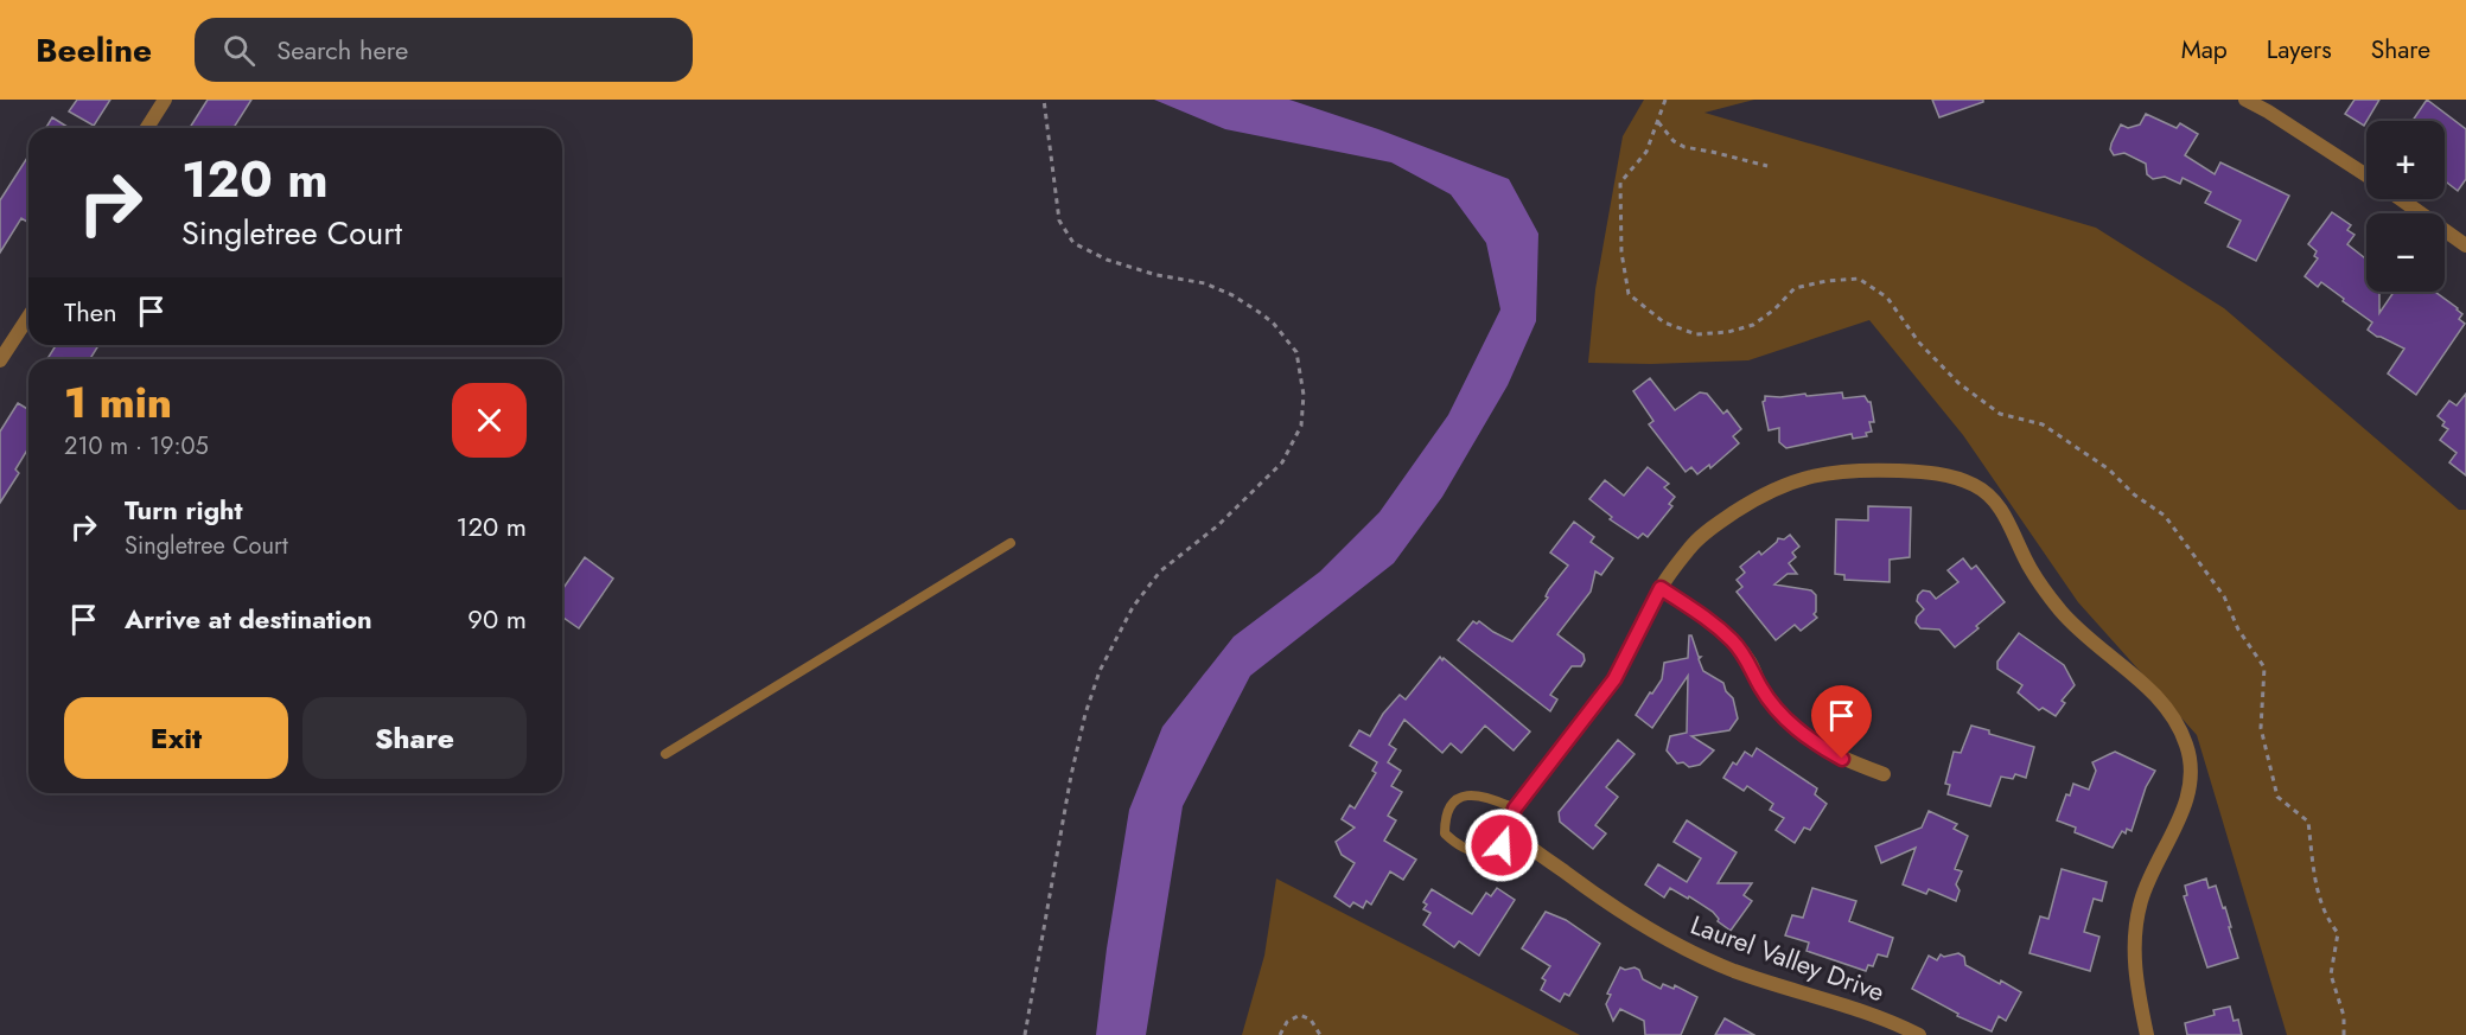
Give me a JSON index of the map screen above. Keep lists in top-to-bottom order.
{
  "streets": {
    "street": ["Laurel Valley Drive"]
  },
  "page": {
    "header": "Beeline",
    "search": "Search here",
    "nav": ["Map", "Layers", "Share"],
    "map_buttons": ["+", "−"],
    "turn": ["120 m", "Singletree Court"],
    "then": "Then",
    "heading": ["1 min", "210 m · 19:05"],
    "list": [
      {
        "name": "Turn right",
        "note": "Singletree Court",
        "value": "120 m"
      },
      {
        "name": "Arrive at destination",
        "value": "90 m"
      }
    ],
    "buttons": ["Exit", "Share"]
  }
}
